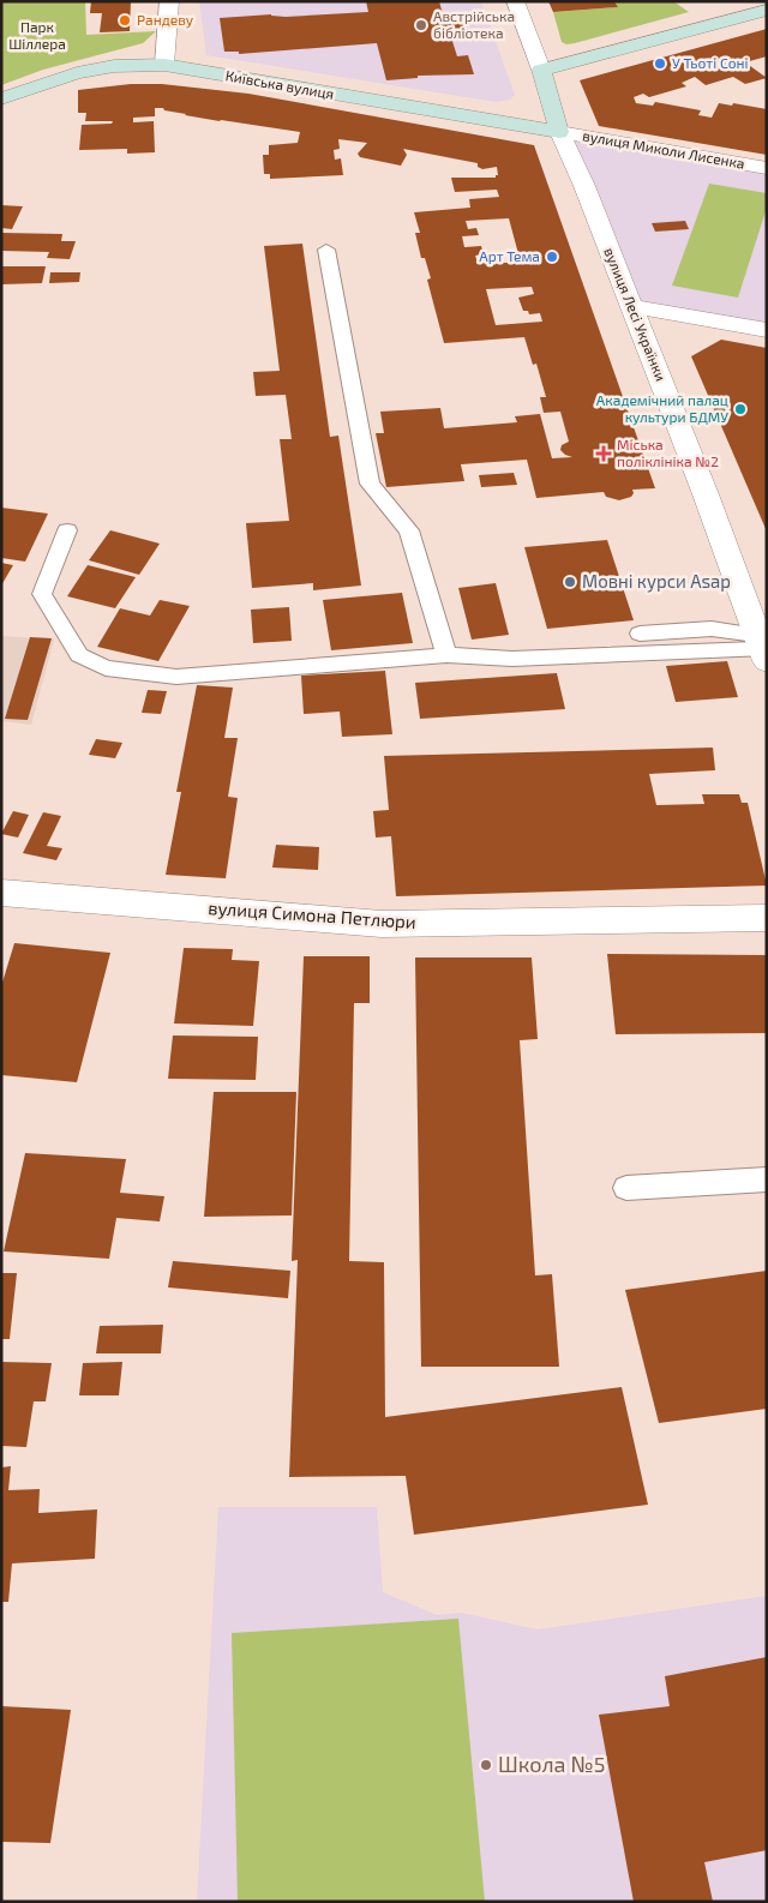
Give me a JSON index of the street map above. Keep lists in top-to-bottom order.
{
  "streets": {
    "street": [
      "Київська вулиця",
      "вулиця Миколи Лисенка",
      "вулиця Лесі Українки",
      "вулиця Симона Петлюри"
    ]
  },
  "crossings": [
    ["Київська вулиця", "вулиця Миколи Лисенка"],
    ["Київська вулиця", "вулиця Лесі Українки"],
    ["вулиця Миколи Лисенка", "вулиця Лесі Українки"]
  ],
  "parks": ["Парк Шіллера"],
  "places": {
    "other": [
      "Рандеву",
      "Австрійська бібліотека",
      "У Тьоті Соні",
      "Арт Тема",
      "Академічний палац культури БДМУ",
      "Мовні курси Asap",
      "Школа №5"
    ],
    "health": ["Міська поліклініка №2"]
  }
}
